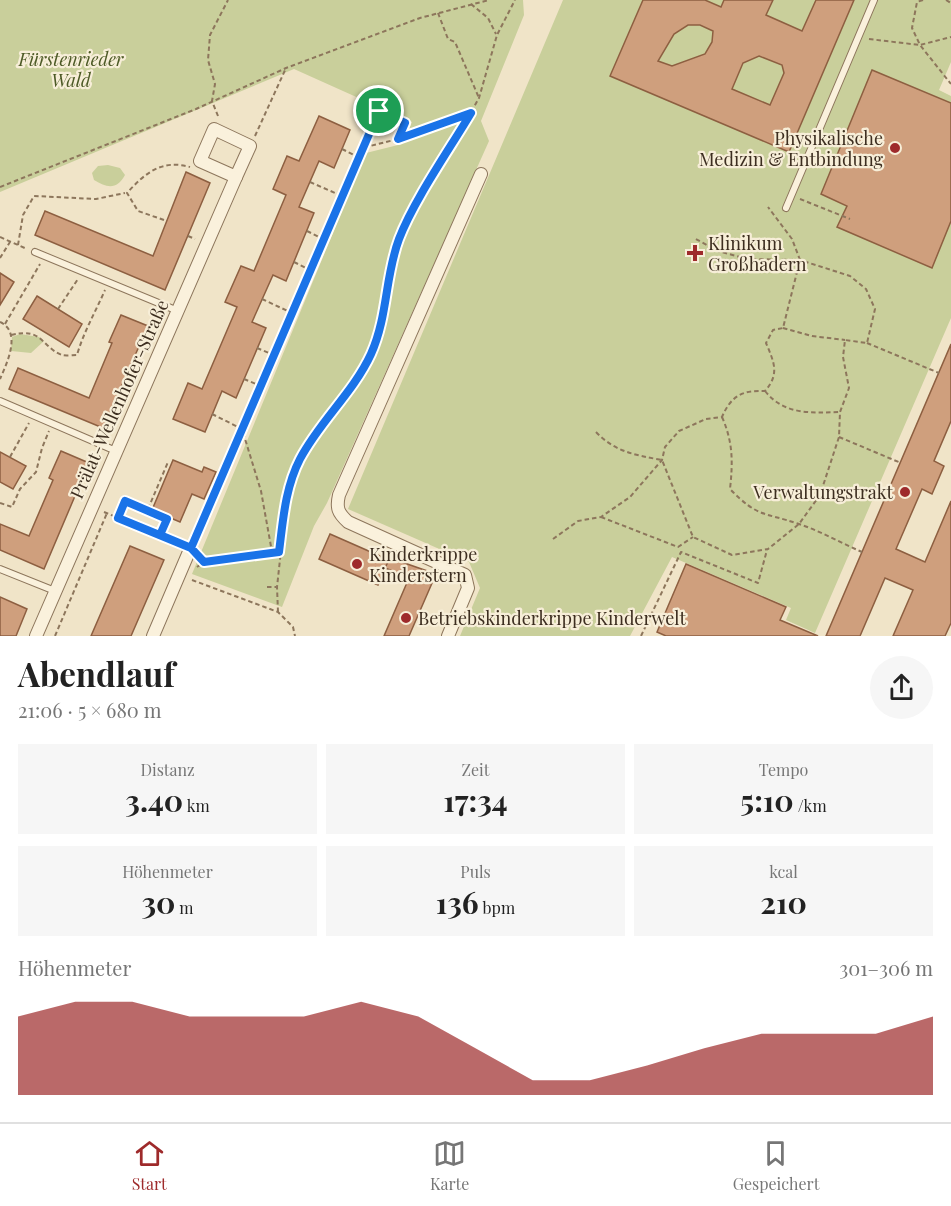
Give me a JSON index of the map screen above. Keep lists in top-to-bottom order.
{
  "streets": {
    "street": ["Prälat-Wellenhofer-Straße"]
  },
  "parks": ["Fürstenrieder Wald"],
  "places": {
    "other": [
      "Physikalische Medizin & Entbindung",
      "Verwaltungstrakt",
      "Kinderkrippe Kinderstern",
      "Betriebskinderkrippe Kinderwelt"
    ],
    "health": ["Klinikum Großhadern"]
  },
  "page": {
    "heading": ["Abendlauf", "21:06 · 5 × 680 m"],
    "stats": [
      ["Distanz", "3.40 km"],
      ["Zeit", "17:34"],
      ["Tempo", "5:10 /km"],
      ["Höhenmeter", "30 m"],
      ["Puls", "136 bpm"],
      ["kcal", "210"]
    ],
    "chart": ["Höhenmeter", "301–306 m"],
    "tabs": ["Start", "Karte", "Gespeichert"]
  }
}
